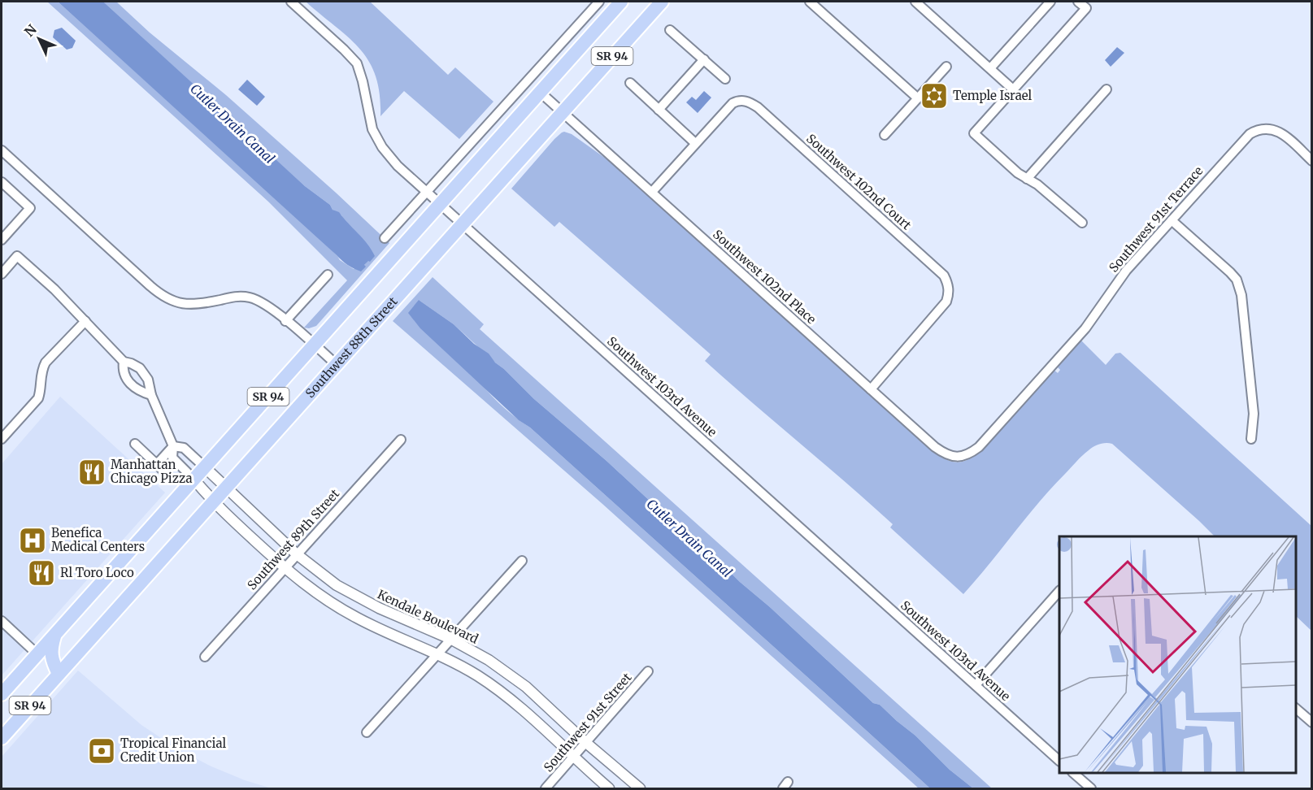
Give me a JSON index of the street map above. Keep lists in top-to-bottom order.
{
  "streets": {
    "main road": ["SR 94", "Southwest 88th Street"],
    "street": [
      "Southwest 102nd Court",
      "Southwest 91st Terrace",
      "Southwest 102nd Place",
      "Southwest 103rd Avenue",
      "Southwest 89th Street",
      "Kendale Boulevard",
      "Southwest 91st Street"
    ]
  },
  "crossings": [
    ["SR 94", "Southwest 102nd Place"],
    ["SR 94", "Southwest 103rd Avenue"],
    ["SR 94", "Kendale Boulevard"],
    ["Southwest 102nd Court", "Southwest 102nd Place"],
    ["Southwest 91st Terrace", "Southwest 102nd Place"],
    ["Southwest 102nd Place", "Southwest 88th Street"],
    ["Southwest 88th Street", "Southwest 103rd Avenue"],
    ["Southwest 88th Street", "Kendale Boulevard"],
    ["Southwest 89th Street", "Kendale Boulevard"],
    ["Kendale Boulevard", "Southwest 91st Street"]
  ],
  "water": ["Cutler Drain Canal"],
  "places": {
    "synagogue": ["Temple Israel"],
    "restaurant": ["Manhattan Chicago Pizza", "Rl Toro Loco"],
    "hospital": ["Benefica Medical Centers"],
    "bank": ["Tropical Financial Credit Union"]
  },
  "north": "top left"
}
